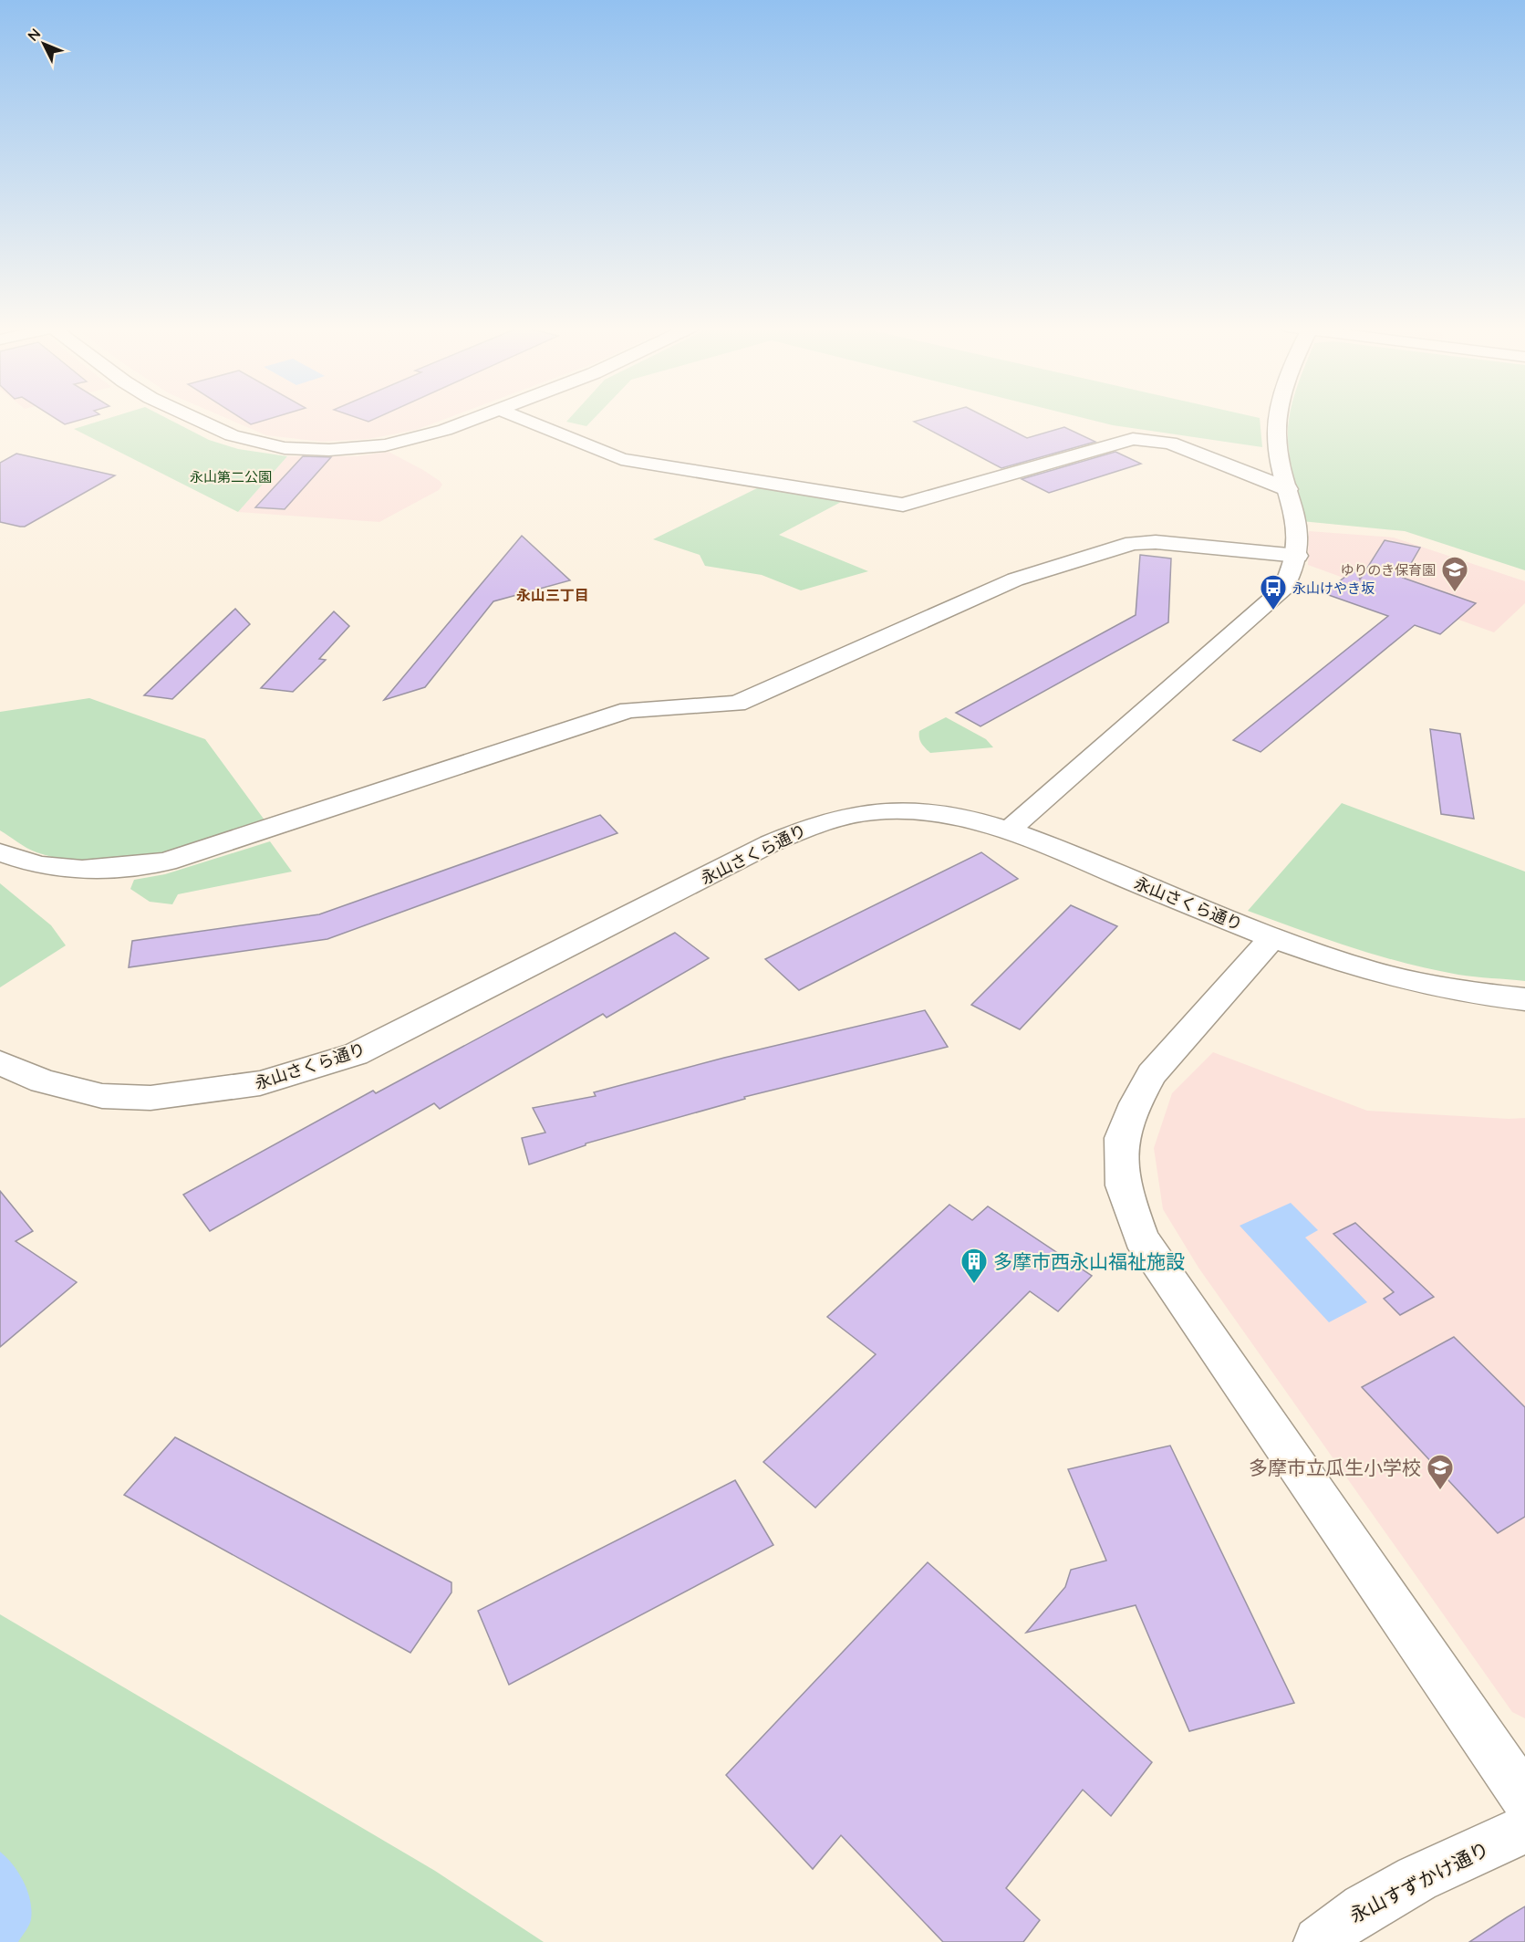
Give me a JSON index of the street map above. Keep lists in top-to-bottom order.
{
  "streets": {
    "street": ["永山さくら通り", "永山すずかけ通り"]
  },
  "districts": ["永山三丁目"],
  "parks": ["永山第二公園"],
  "places": {
    "school or university": ["ゆりのき保育園", "多摩市立瓜生小学校"],
    "bus stop": ["永山けやき坂"],
    "building": ["多摩市西永山福祉施設"]
  },
  "north": "top left"
}
